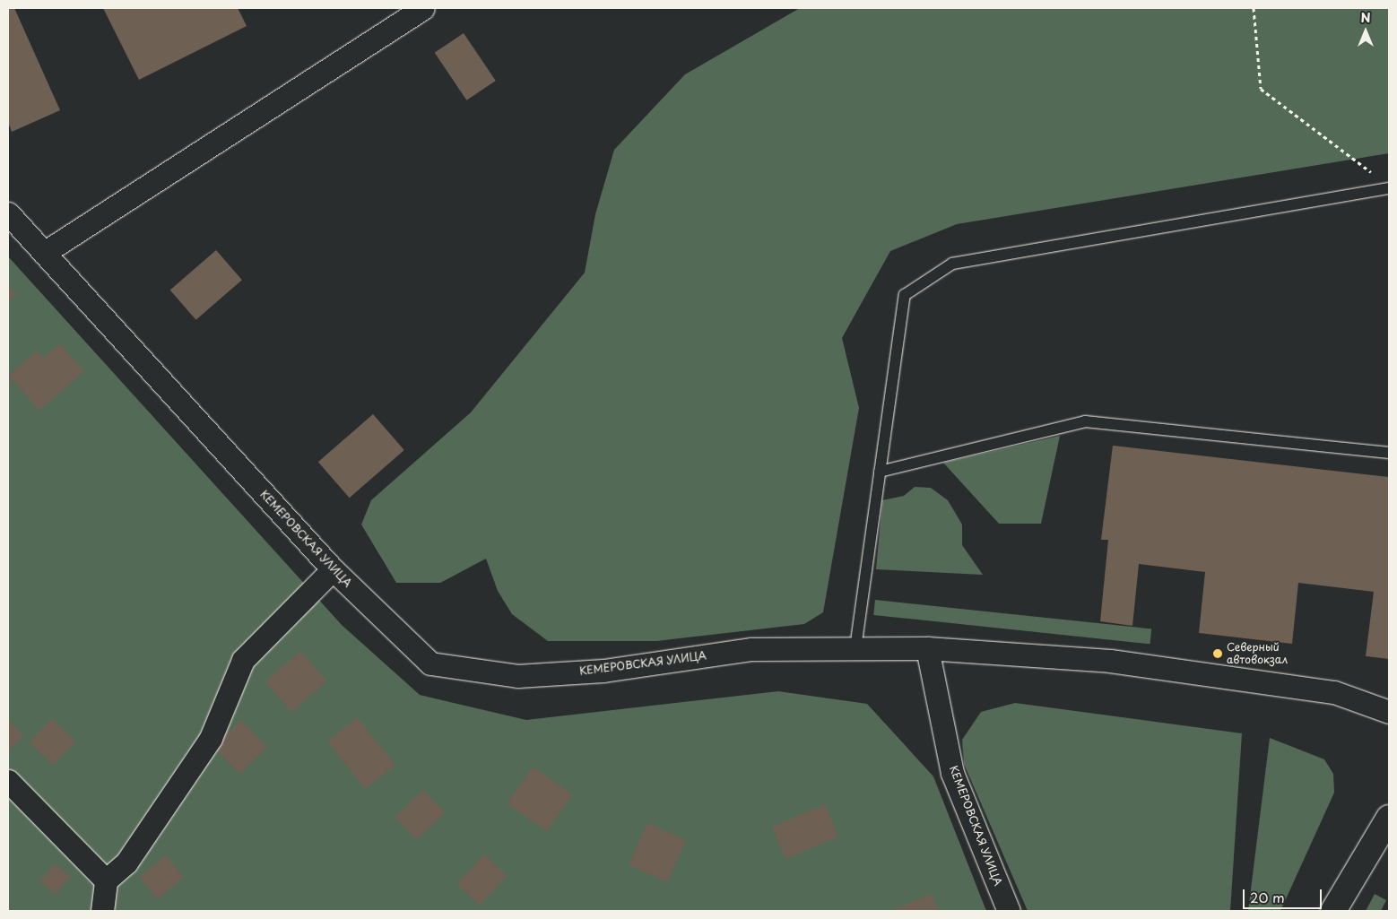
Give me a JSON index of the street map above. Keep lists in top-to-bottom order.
{
  "streets": {
    "street": ["КЕМЕРОВСКАЯ УЛИЦА"]
  },
  "places": ["Северный автовокзал"],
  "scale_bar": "20 m",
  "north": "top"
}
